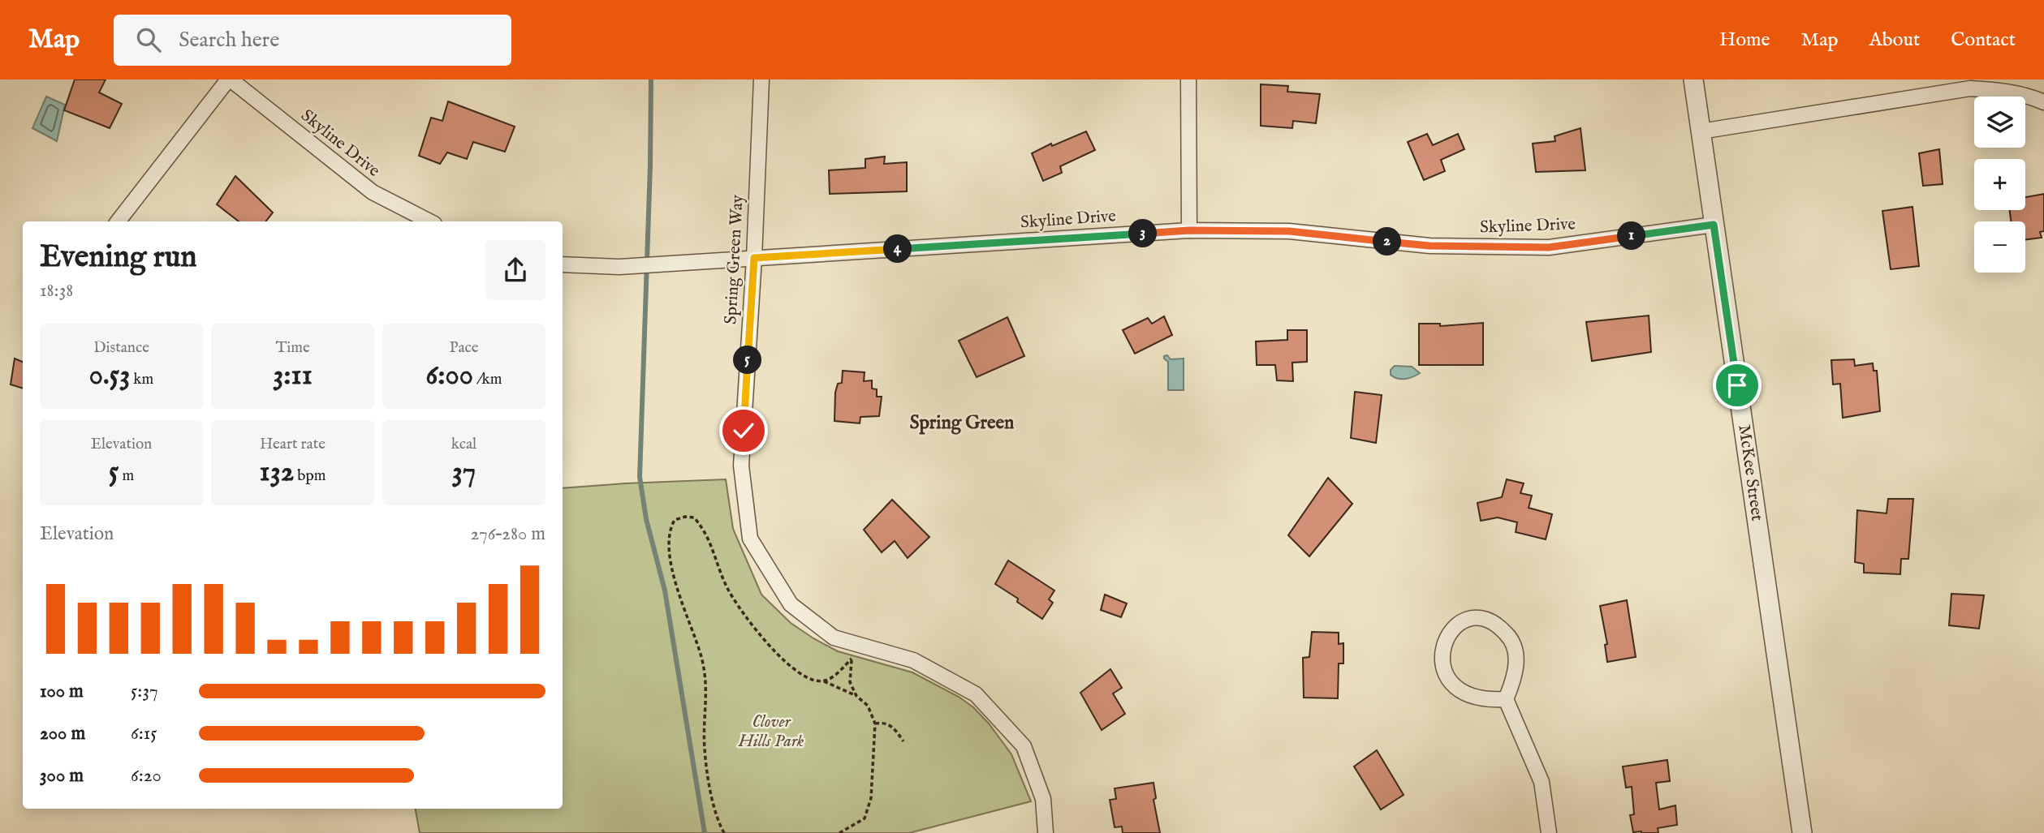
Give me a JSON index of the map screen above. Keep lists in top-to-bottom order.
{
  "streets": {
    "street": ["Skyline Drive", "Spring Green Way", "McKee Street"]
  },
  "crossings": [
    ["Skyline Drive", "Spring Green Way"],
    ["Skyline Drive", "McKee Street"]
  ],
  "districts": ["Spring Green"],
  "parks": ["Clover Hills Park"],
  "page": {
    "header": "Map",
    "search": "Search here",
    "nav": [
      "Home",
      "Map",
      "About",
      "Contact"
    ],
    "map_buttons": ["+", "−"],
    "pins": [
      "3",
      "1",
      "2",
      "4",
      "5"
    ],
    "heading": ["Evening run", "18:38"],
    "stats": [
      ["Distance", "0.53 km"],
      ["Time", "3:11"],
      ["Pace", "6:00 /km"],
      ["Elevation", "5 m"],
      ["Heart rate", "132 bpm"],
      ["kcal", "37"]
    ],
    "chart": ["Elevation", "276–280 m"],
    "list": [
      {
        "name": "100 m",
        "note": "5:37"
      },
      {
        "name": "200 m",
        "note": "6:15"
      },
      {
        "name": "300 m",
        "note": "6:20"
      }
    ]
  }
}
